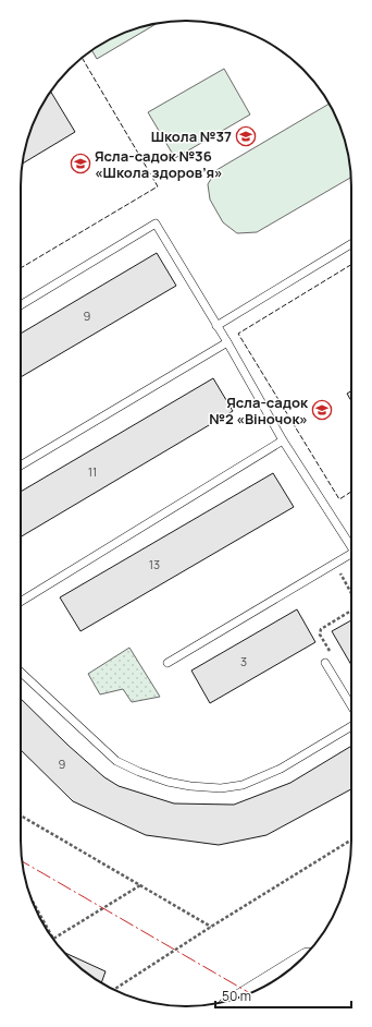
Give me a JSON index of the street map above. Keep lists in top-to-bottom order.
{
  "places": {
    "school or university": ["Школа №37", "Ясла-садок №36 «Школа здоров’я»", "Ясла-садок №2 «Віночок»"]
  },
  "house_numbers": [
    "9",
    "11",
    "13",
    "3",
    "9"
  ],
  "scale_bar": "50 m"
}
